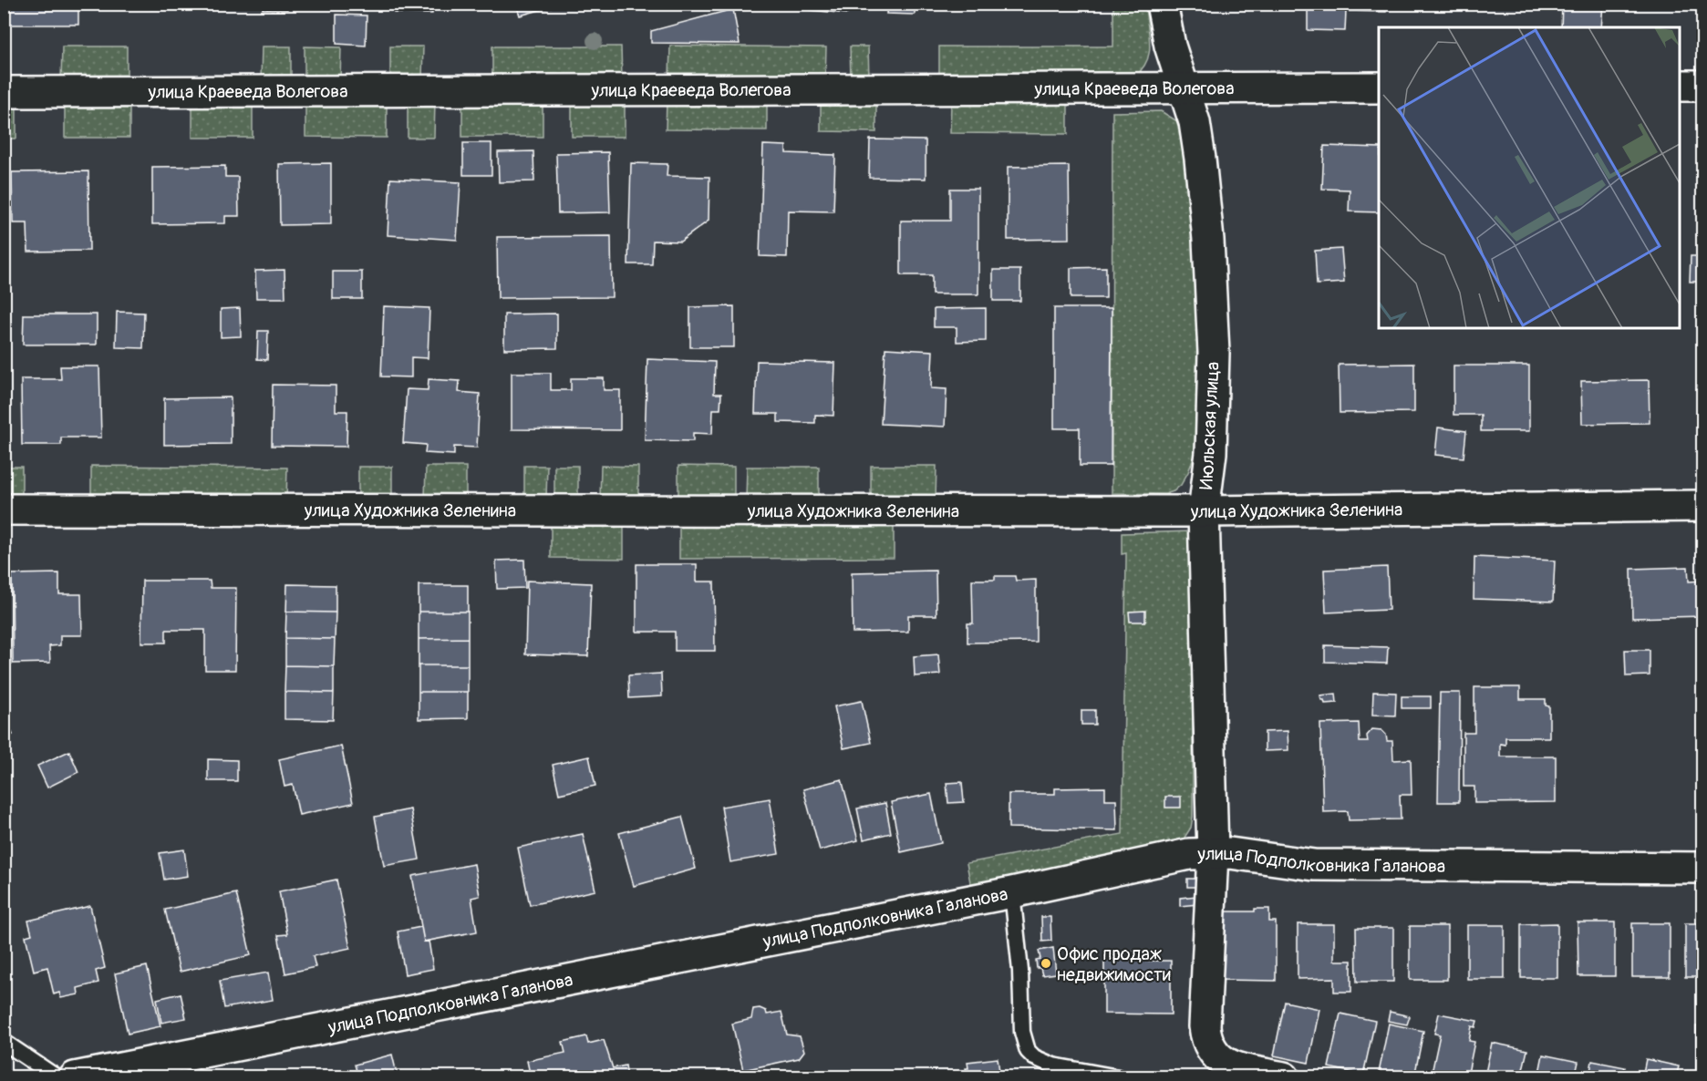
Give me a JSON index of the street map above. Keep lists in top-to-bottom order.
{
  "streets": {
    "street": [
      "улица Краеведа Волегова",
      "Июльская улица",
      "улица Художника Зеленина",
      "улица Подполковника Галанова"
    ]
  },
  "crossings": [
    ["улица Краеведа Волегова", "Июльская улица"],
    ["Июльская улица", "улица Художника Зеленина"],
    ["Июльская улица", "улица Подполковника Галанова"]
  ],
  "places": ["Офис продаж недвижимости"]
}
